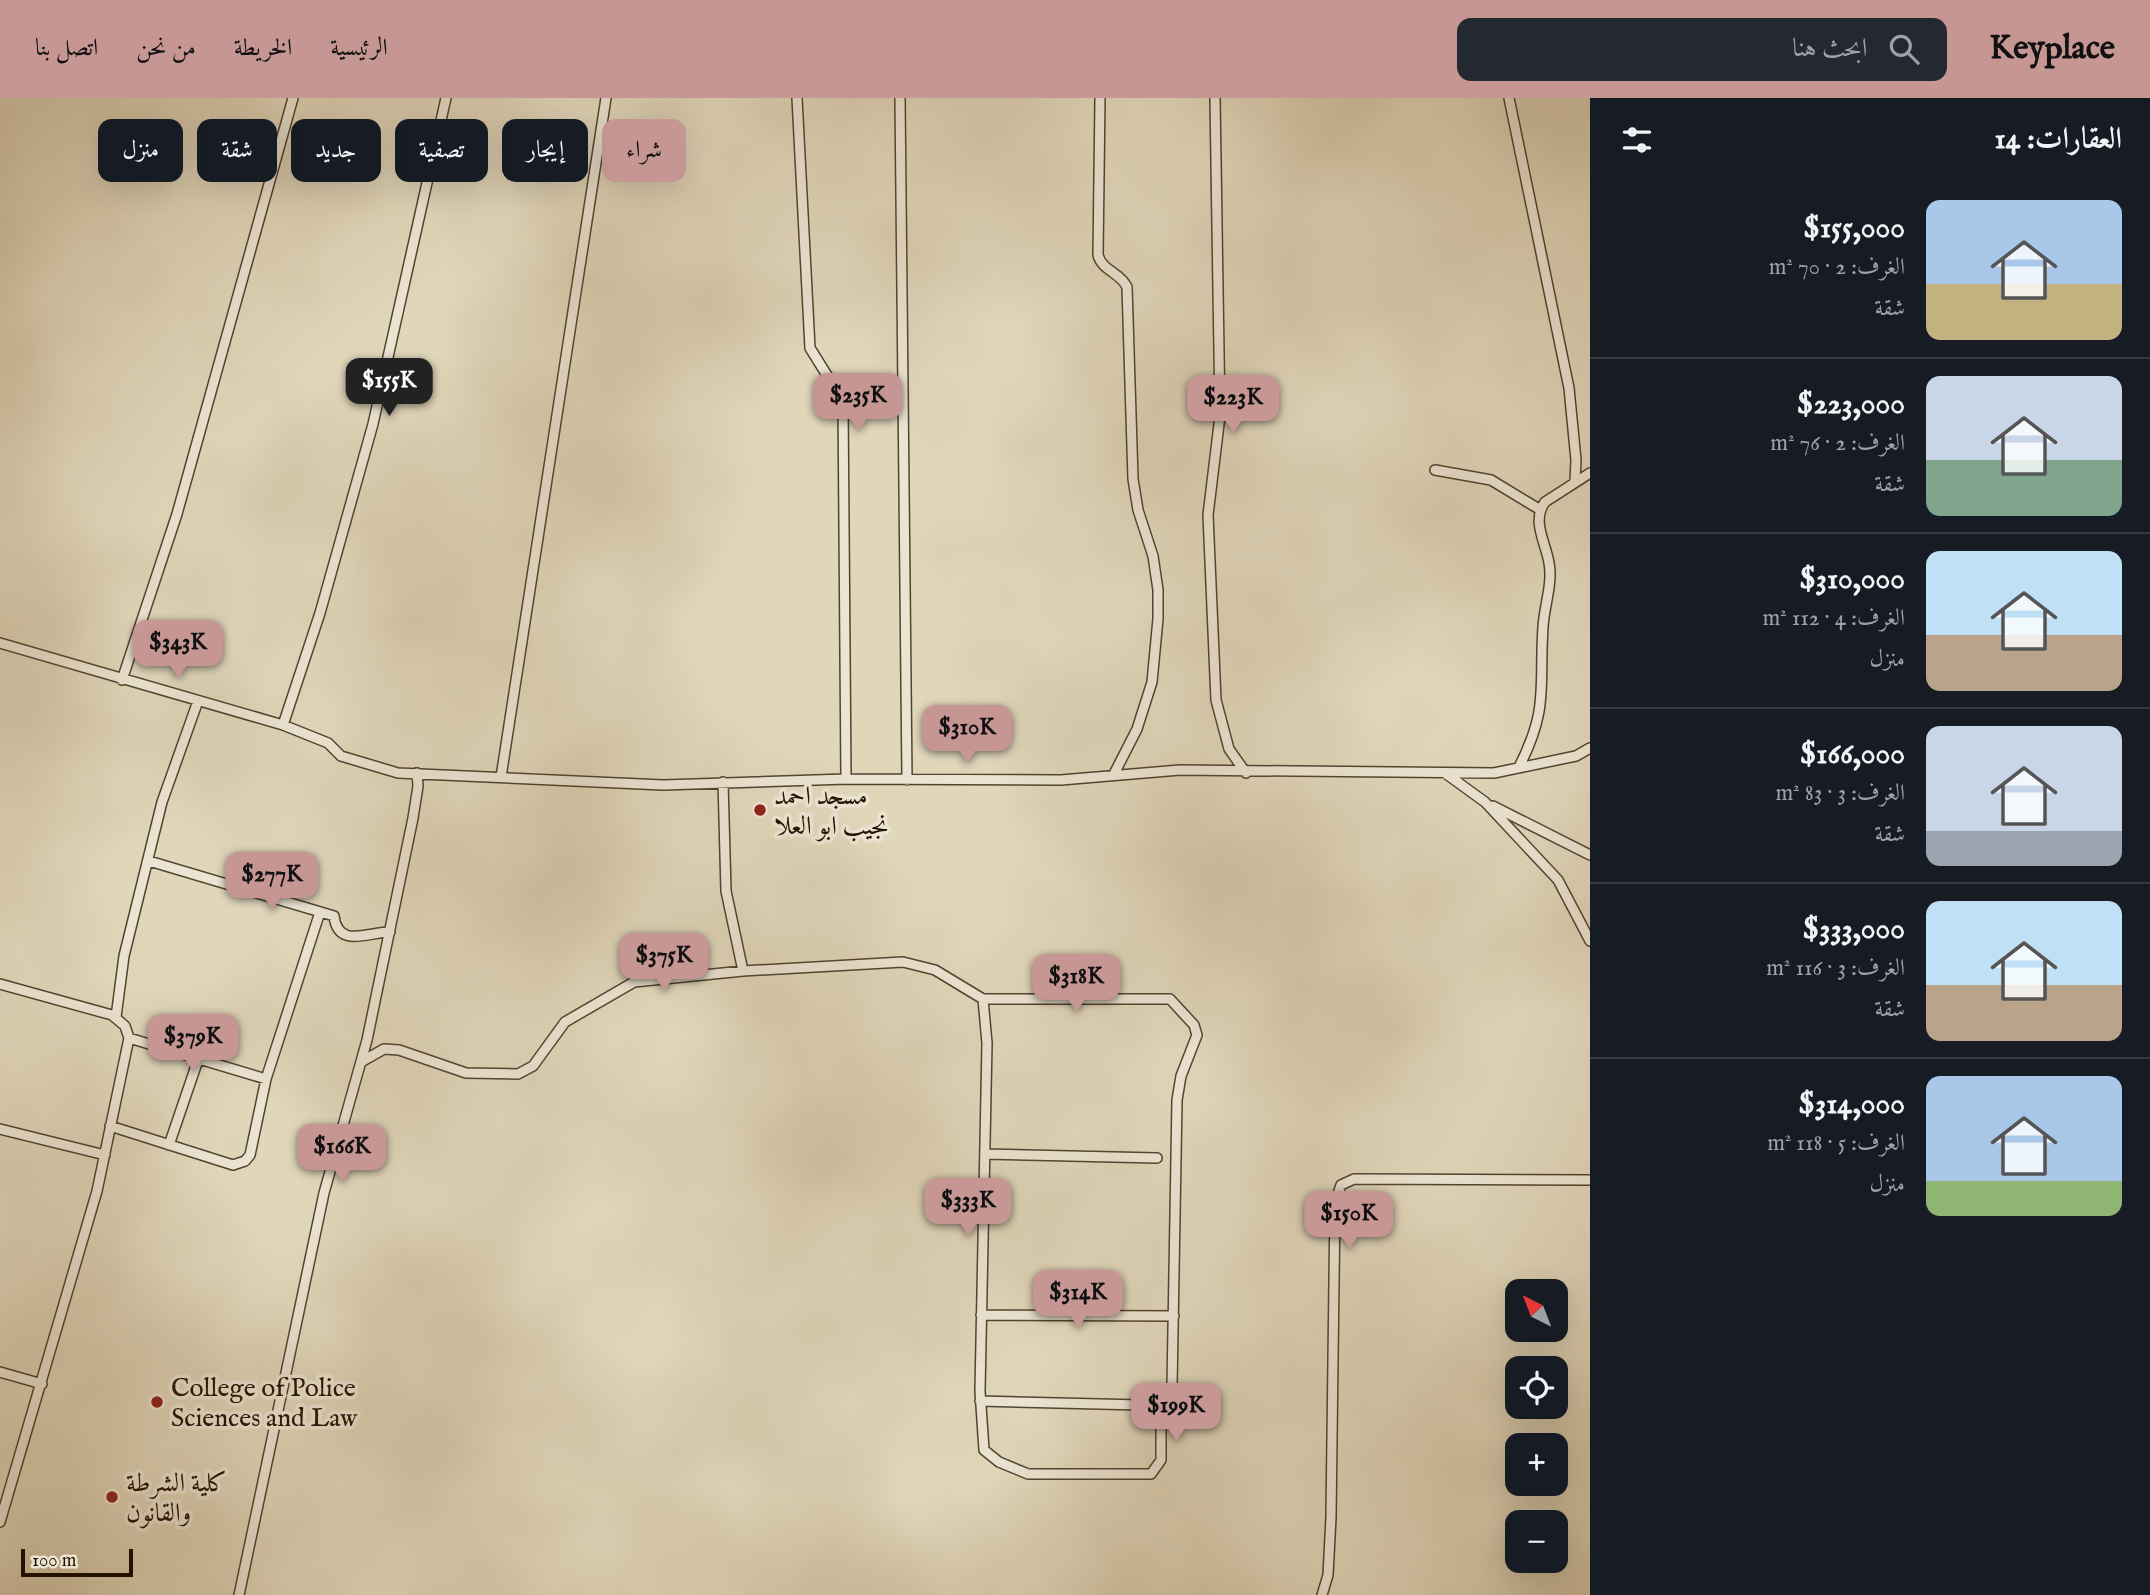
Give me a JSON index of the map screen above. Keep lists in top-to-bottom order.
{
  "places": ["مسجد احمد نجيب ابو العلا", "College of Police Sciences and Law", "كلية الشرطة والقانون"],
  "scale_bar": "100 m",
  "north": "top left",
  "page": {
    "header": "Keyplace",
    "search": "ابحث هنا",
    "nav": [
      "الرئيسية",
      "الخريطة",
      "من نحن",
      "اتصل بنا"
    ],
    "heading": "العقارات: 14",
    "chip": [
      "شراء",
      "إيجار",
      "تصفية",
      "جديد",
      "شقة",
      "منزل"
    ],
    "list": [
      {
        "name": "$155,000",
        "note": "الغرف: 2 · 70 m² · شقة"
      },
      {
        "name": "$223,000",
        "note": "الغرف: 2 · 76 m² · شقة"
      },
      {
        "name": "$310,000",
        "note": "الغرف: 4 · 112 m² · منزل"
      },
      {
        "name": "$166,000",
        "note": "الغرف: 3 · 83 m² · شقة"
      },
      {
        "name": "$333,000",
        "note": "الغرف: 3 · 116 m² · شقة"
      },
      {
        "name": "$314,000",
        "note": "الغرف: 5 · 118 m² · منزل"
      }
    ],
    "price": [
      "$155K",
      "$235K",
      "$223K",
      "$343K",
      "$310K",
      "$277K",
      "$375K",
      "$318K",
      "$379K",
      "$166K",
      "$333K",
      "$150K",
      "$314K",
      "$199K"
    ],
    "map_buttons": ["+", "−"],
    "scale": "100 m"
  }
}
